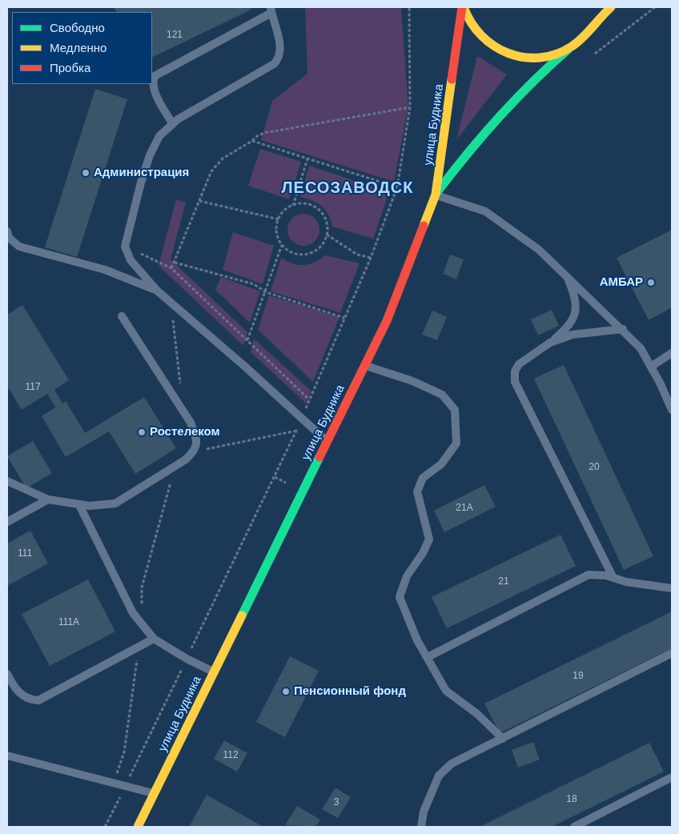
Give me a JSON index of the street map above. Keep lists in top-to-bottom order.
{
  "streets": {
    "main road": ["улица Будника"]
  },
  "districts": ["ЛЕСОЗАВОДСК"],
  "places": [
    "Администрация",
    "АМБАР",
    "Ростелеком",
    "Пенсионный фонд"
  ],
  "house_numbers": [
    "121",
    "117",
    "20",
    "21А",
    "111",
    "21",
    "111А",
    "19",
    "112",
    "18",
    "3"
  ],
  "legend": ["Свободно", "Медленно", "Пробка"]
}
